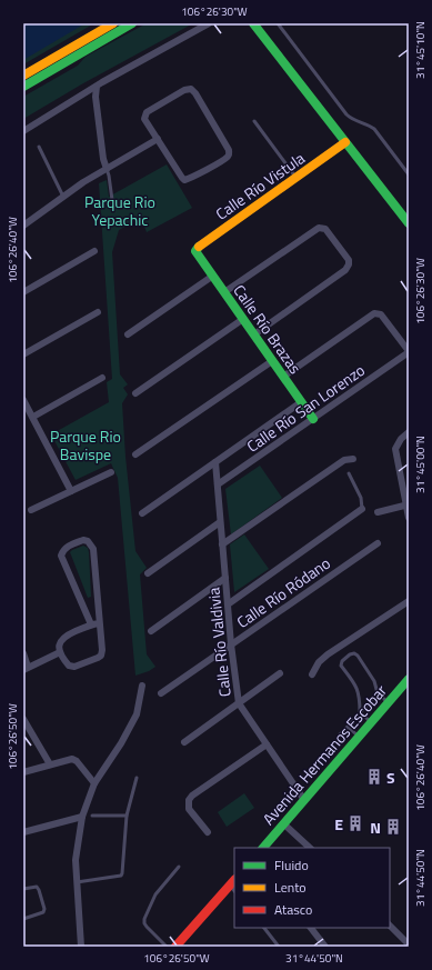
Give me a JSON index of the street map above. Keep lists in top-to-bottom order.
{
  "streets": {
    "main road": ["Calle Río Vistula", "Calle Río Brazas", "Avenida Hermanos Escobar"],
    "street": ["Calle Río San Lorenzo", "Calle Río Ródano", "Calle Río Valdivia"]
  },
  "crossings": [
    ["Calle Río Vistula", "Calle Río Brazas"],
    ["Calle Río Brazas", "Calle Río San Lorenzo"],
    ["Calle Río San Lorenzo", "Calle Río Valdivia"],
    ["Calle Río Ródano", "Calle Río Valdivia"],
    ["Calle Río Valdivia", "Avenida Hermanos Escobar"]
  ],
  "parks": ["Parque Rio Yepachic", "Parque Rio Bavispe"],
  "places": {
    "building": ["S", "E", "N"]
  },
  "legend": ["Fluido", "Lento", "Atasco"],
  "coordinates": [
    "106°26'30\"W",
    "31°45'10\"N",
    "106°26'40\"W",
    "31°45'00\"N",
    "106°26'50\"W",
    "31°44'50\"N"
  ]
}
